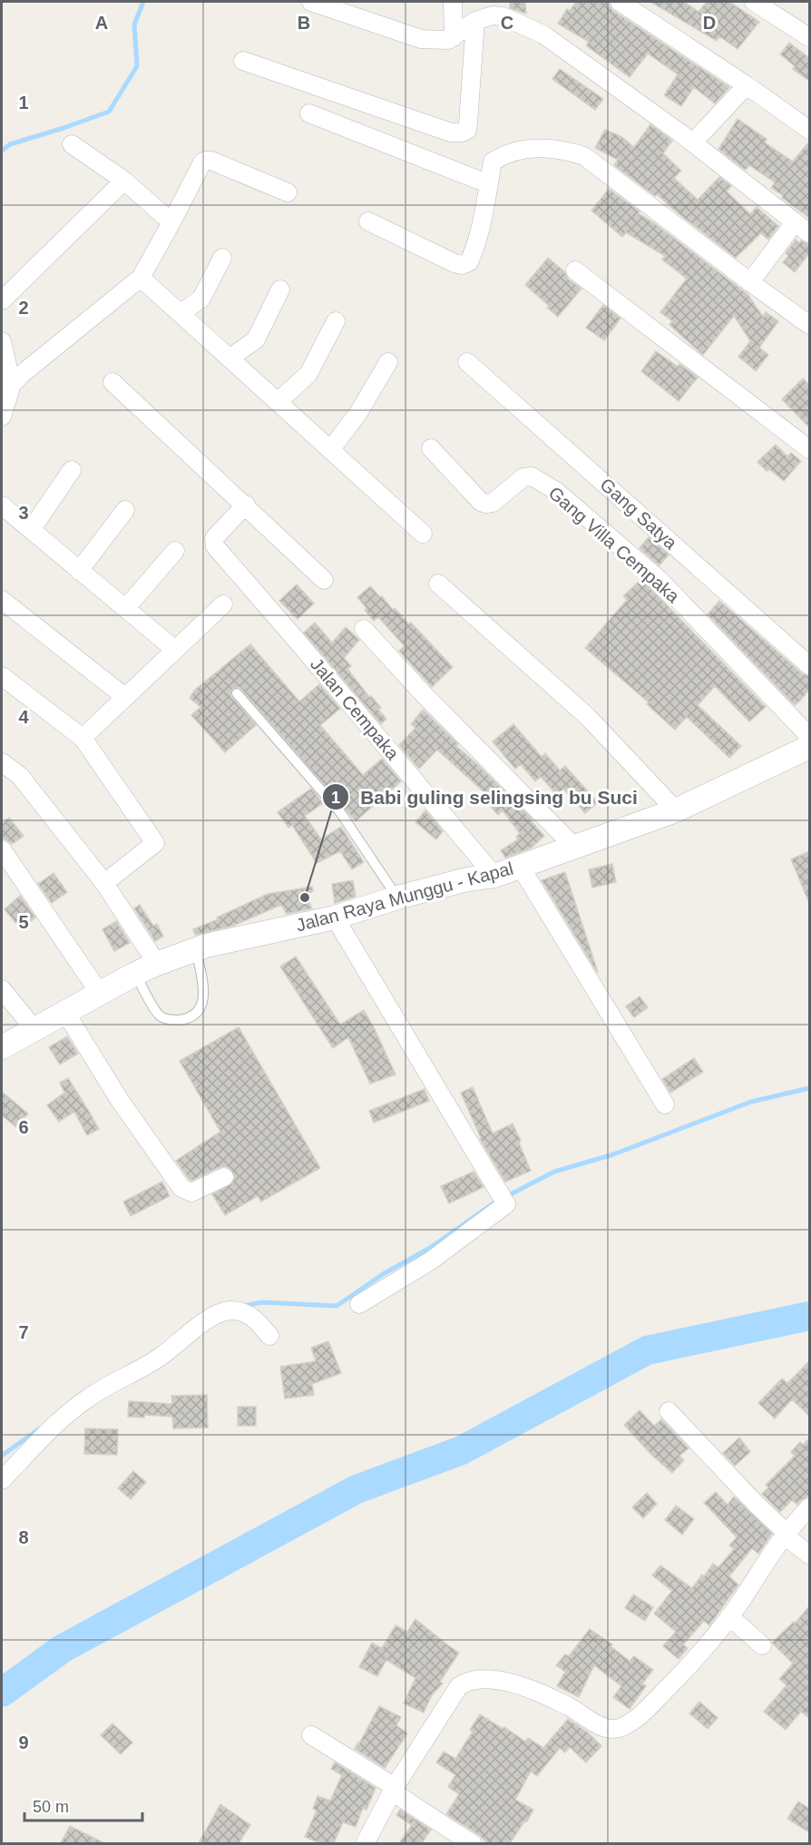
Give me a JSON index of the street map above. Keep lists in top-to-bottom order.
{
  "streets": {
    "street": [
      "Gang Satya",
      "Gang Villa Cempaka",
      "Jalan Cempaka",
      "Jalan Raya Munggu - Kapal"
    ]
  },
  "crossings": [
    ["Jalan Cempaka", "Jalan Raya Munggu - Kapal"]
  ],
  "places": ["Babi guling selingsing bu Suci"],
  "scale_bar": "50 m",
  "grid": {
    "columns": [
      "A",
      "B",
      "C",
      "D"
    ],
    "rows": [
      "1",
      "2",
      "3",
      "4",
      "5",
      "6",
      "7",
      "8",
      "9"
    ]
  }
}
